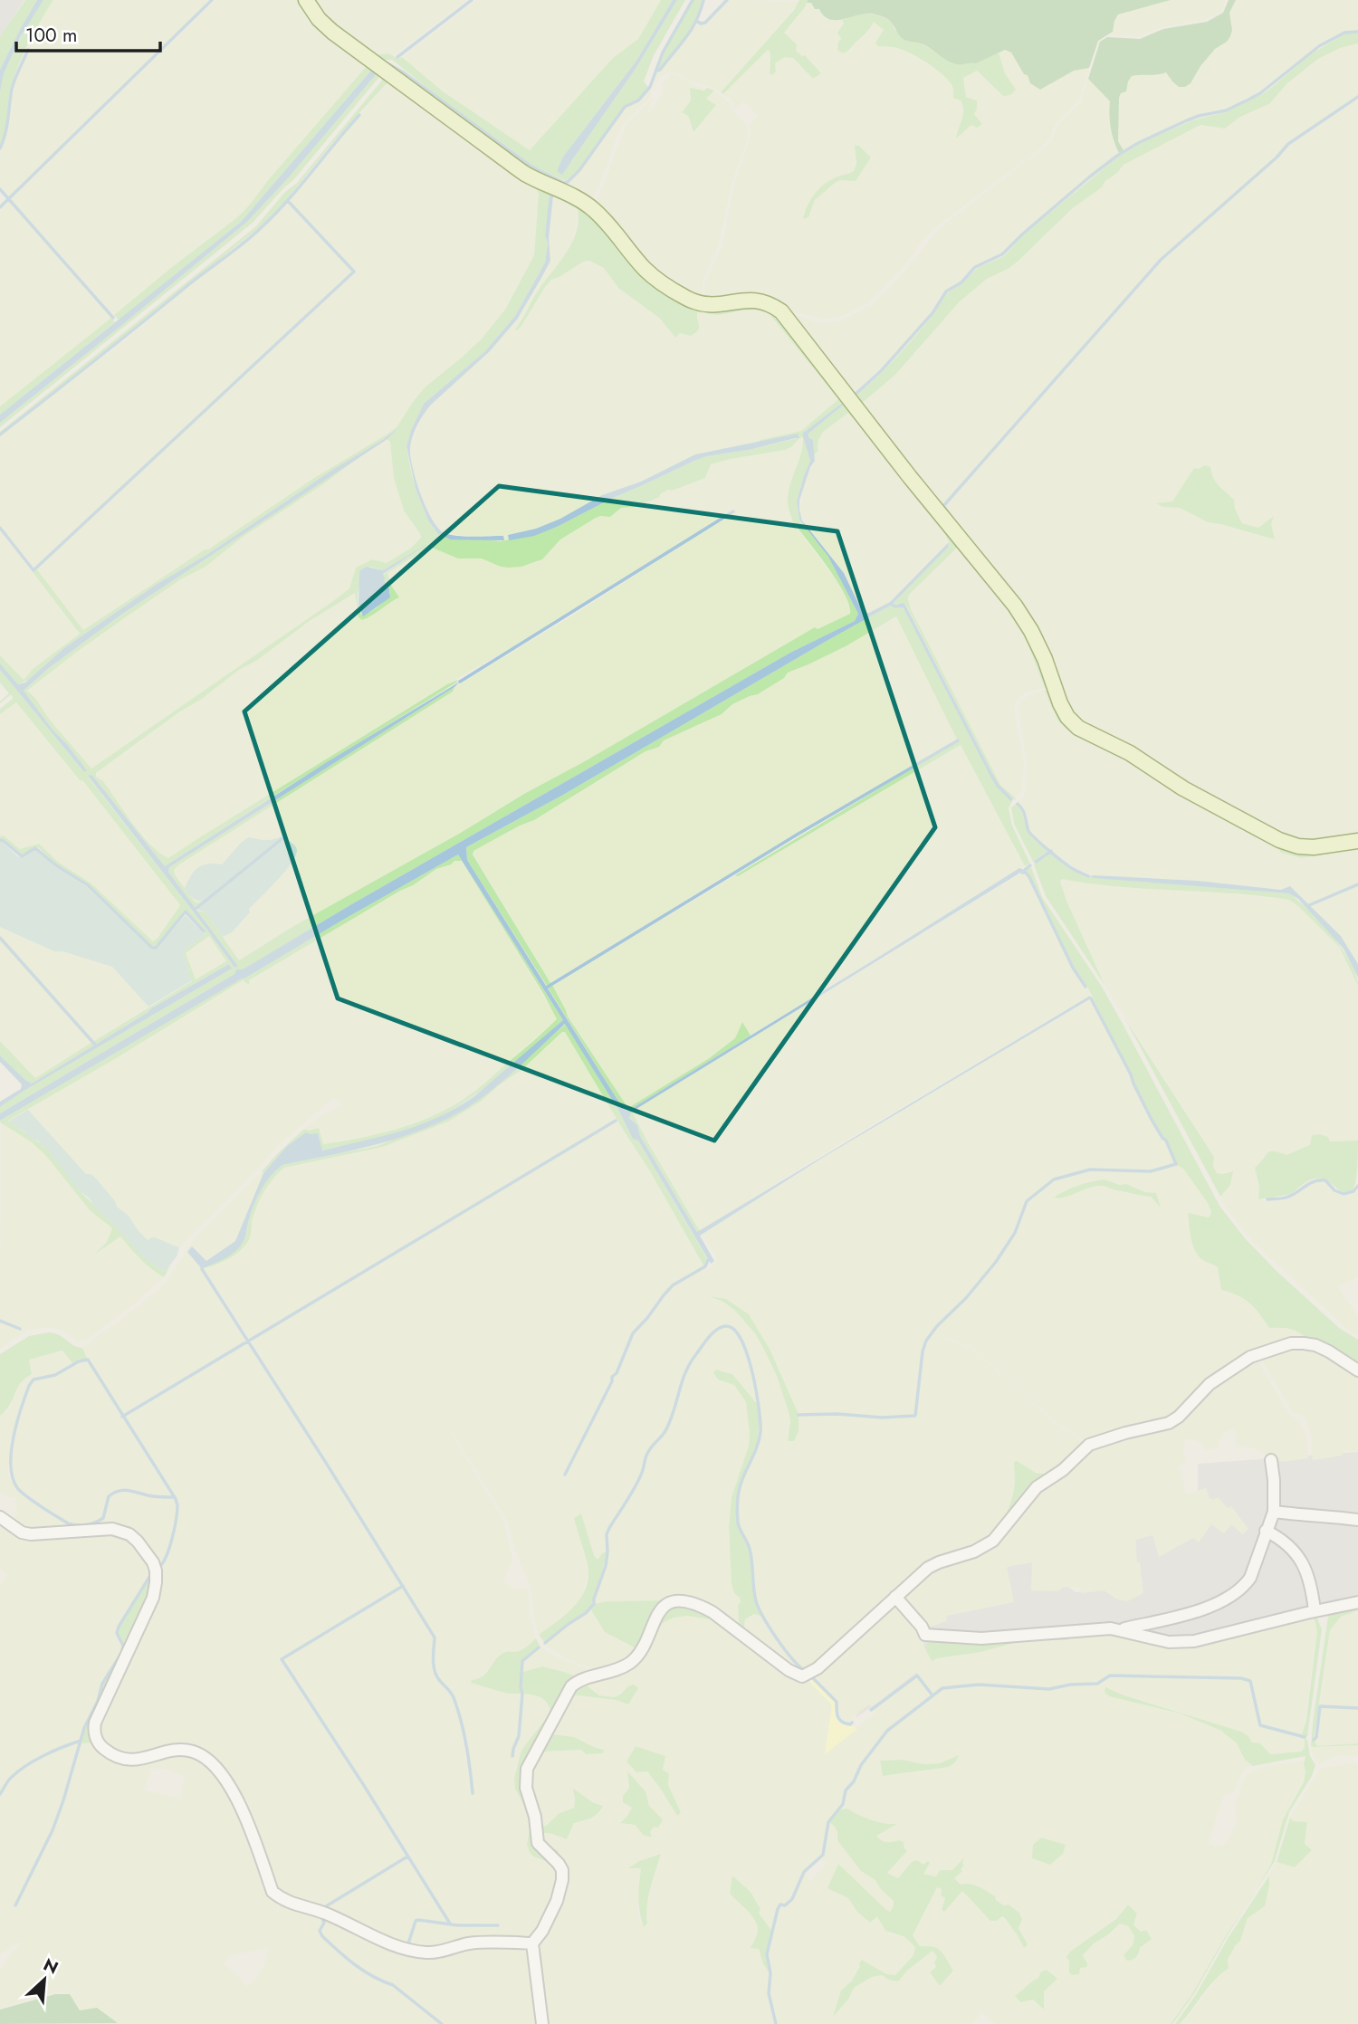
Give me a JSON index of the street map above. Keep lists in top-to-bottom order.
{
  "scale_bar": "100 m",
  "north": "top right"
}
